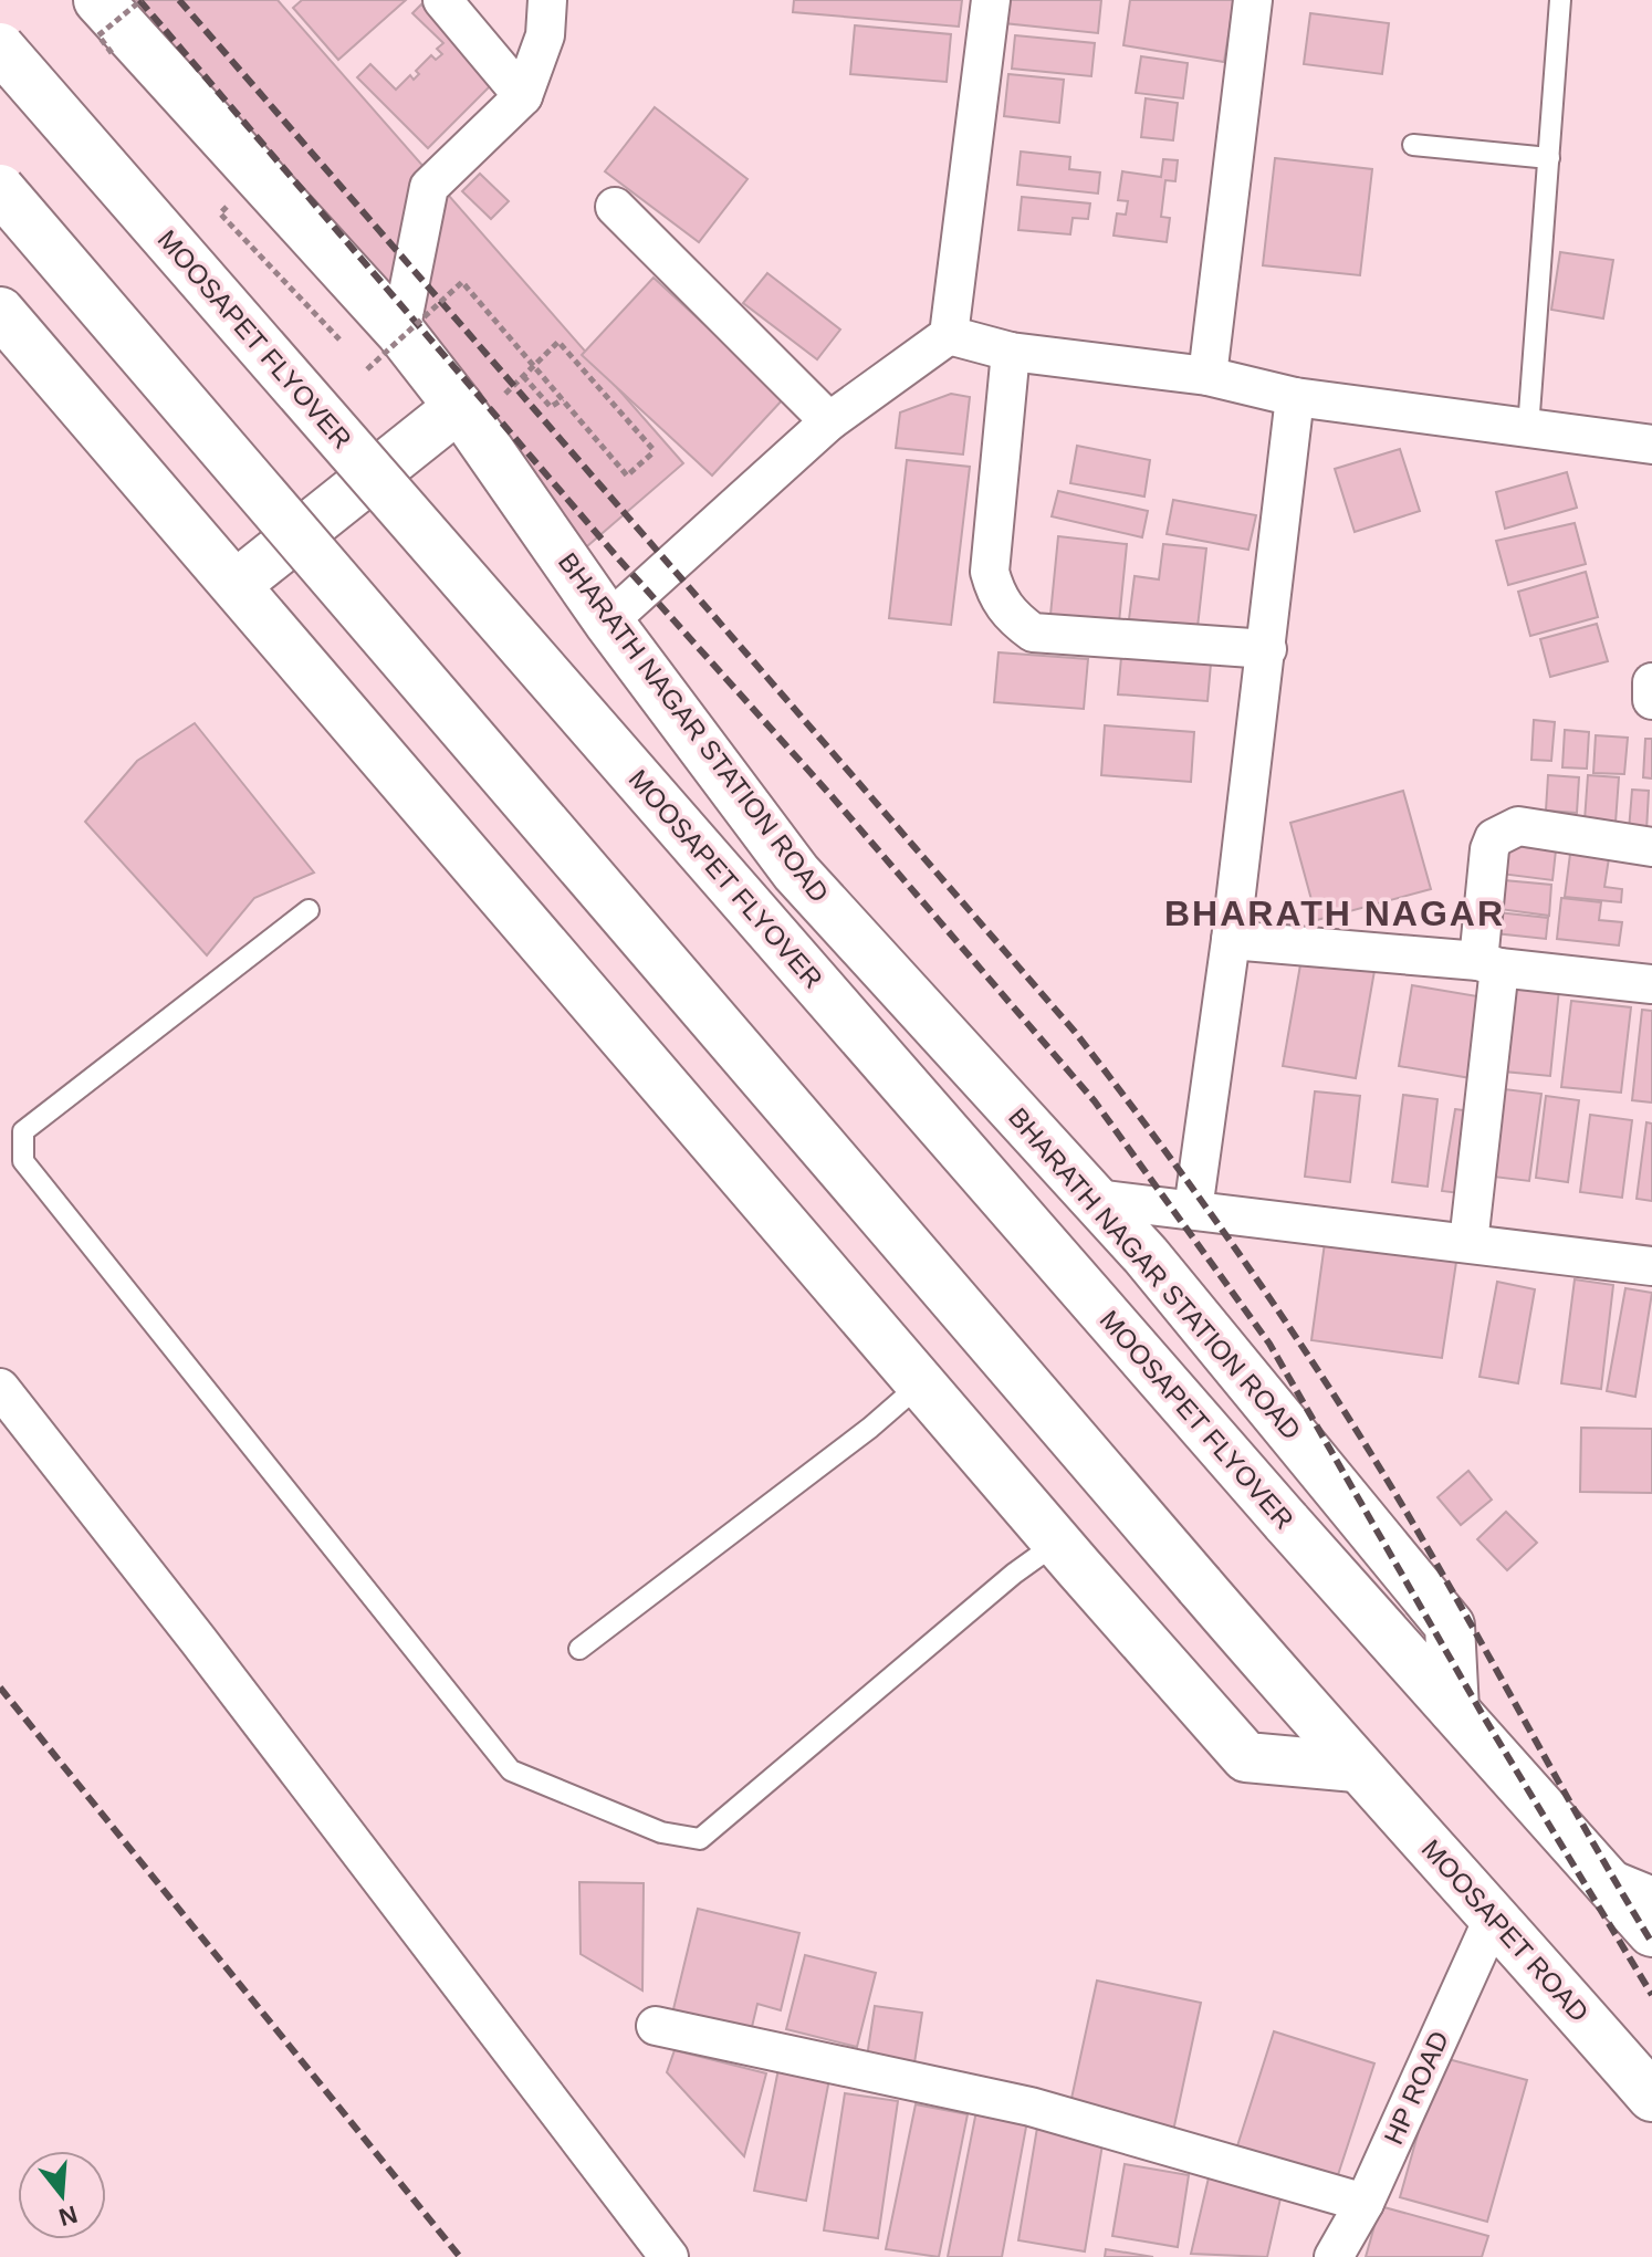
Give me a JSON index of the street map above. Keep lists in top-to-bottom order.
{
  "streets": {
    "main road": ["MOOSAPET FLYOVER", "BHARATH NAGAR STATION ROAD", "MOOSAPET ROAD"],
    "street": ["HP ROAD"]
  },
  "crossings": [
    ["MOOSAPET FLYOVER", "BHARATH NAGAR STATION ROAD"],
    ["MOOSAPET ROAD", "HP ROAD"]
  ],
  "districts": ["BHARATH NAGAR"],
  "north": "bottom"
}
